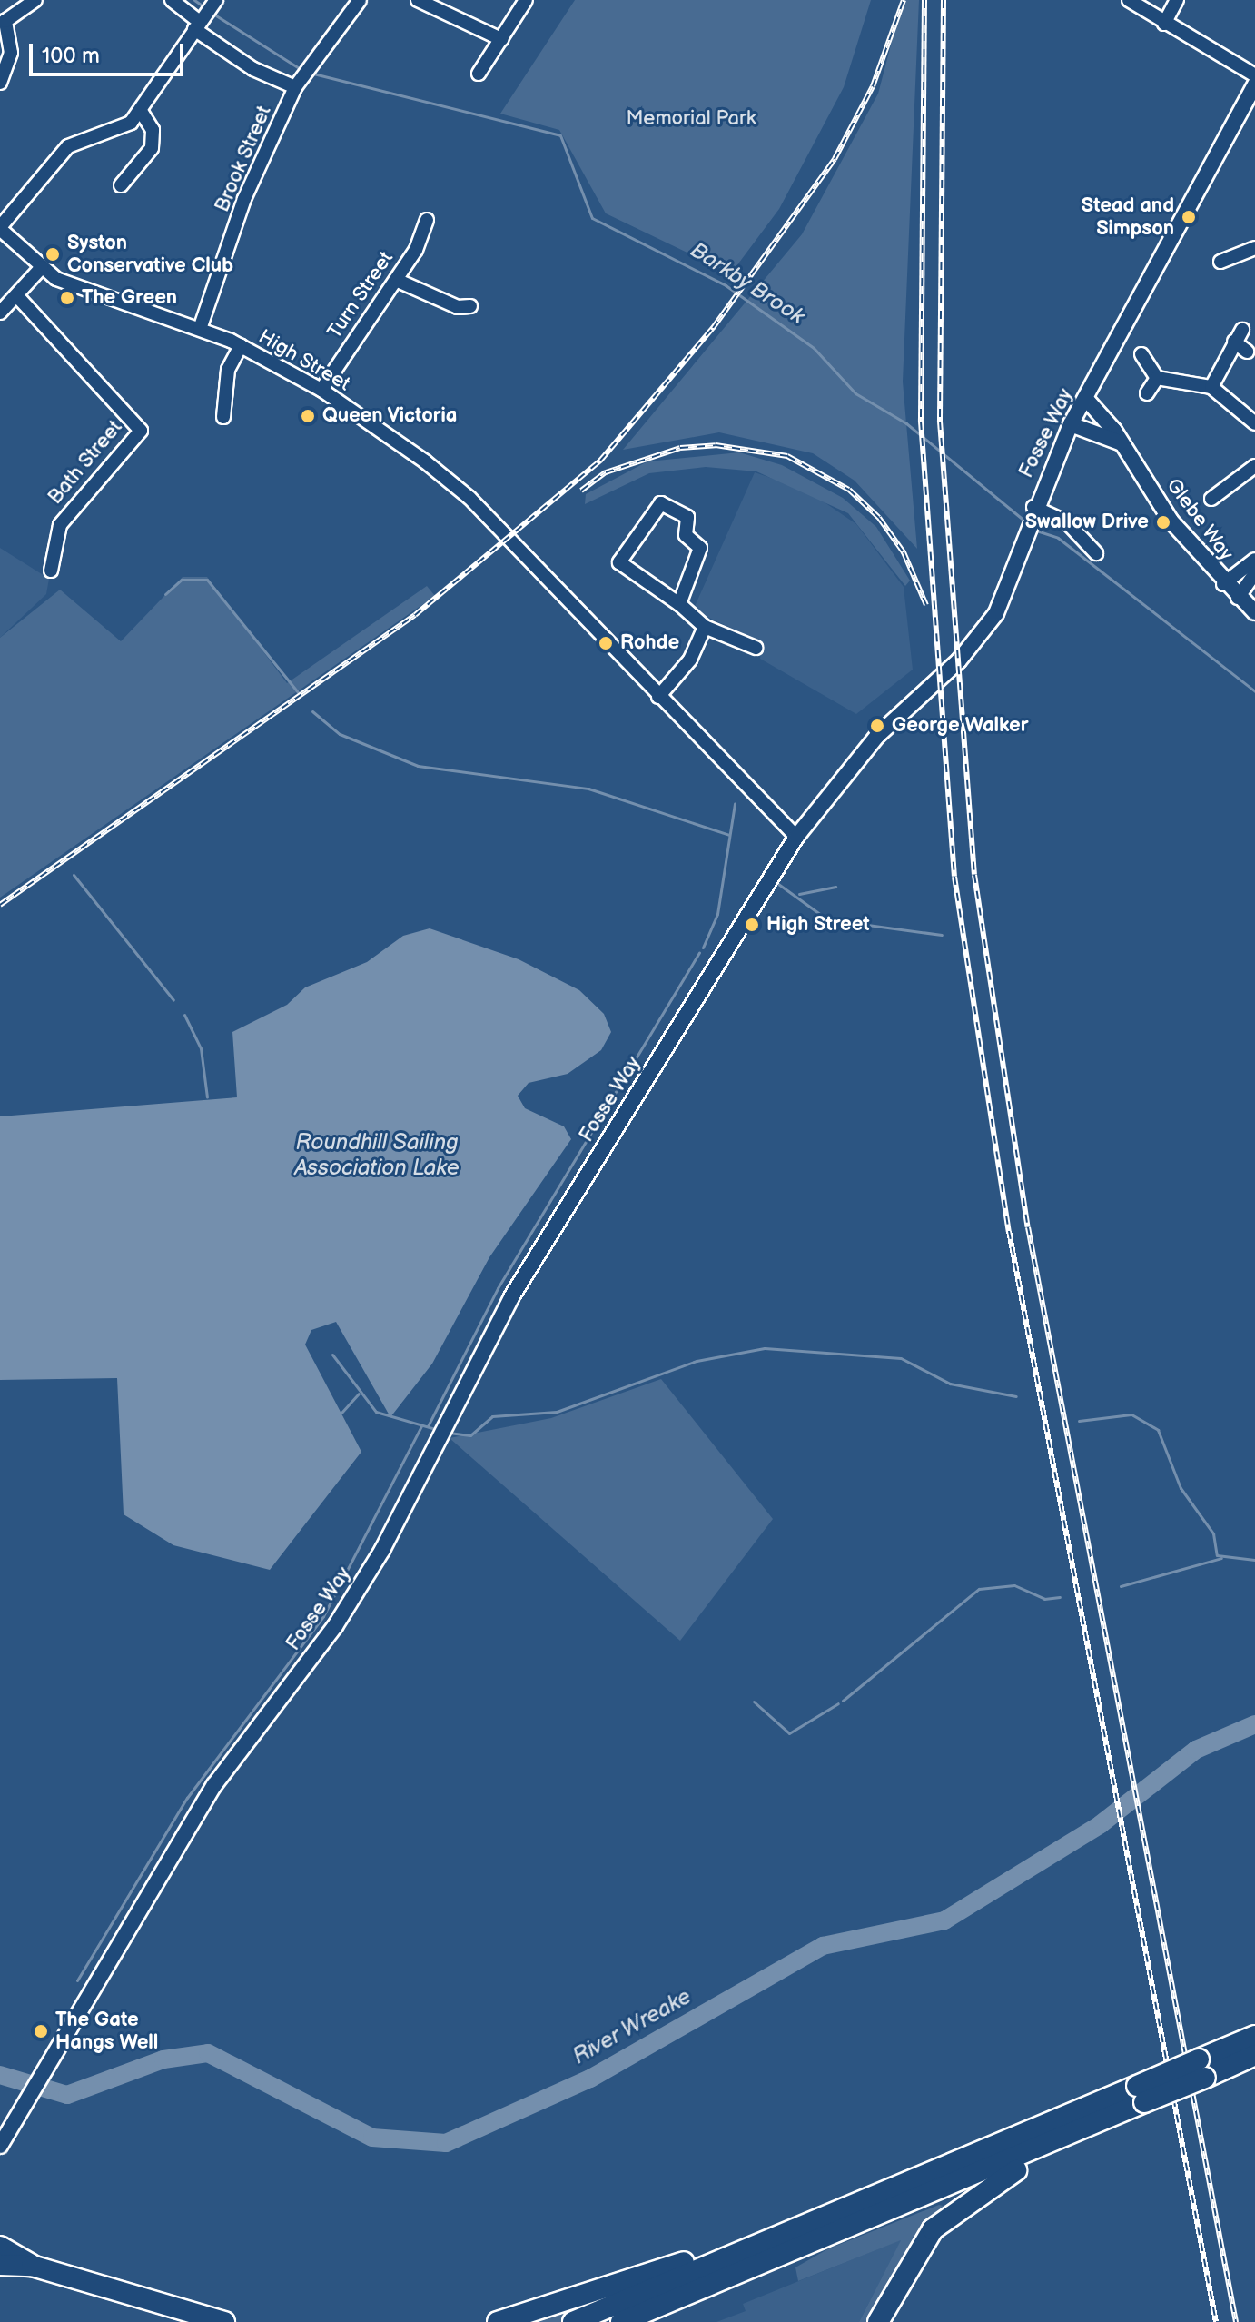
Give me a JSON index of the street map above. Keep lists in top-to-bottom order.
{
  "streets": {
    "street": [
      "Brook Street",
      "Turn Street",
      "High Street",
      "Fosse Way",
      "Bath Street",
      "Glebe Way"
    ]
  },
  "crossings": [
    ["Brook Street", "High Street"],
    ["Turn Street", "High Street"],
    ["High Street", "Fosse Way"],
    ["Fosse Way", "Glebe Way"]
  ],
  "water": ["Barkby Brook", "Roundhill Sailing Association Lake", "River Wreake"],
  "parks": ["Memorial Park"],
  "places": [
    "Stead and Simpson",
    "Syston Conservative Club",
    "The Green",
    "Queen Victoria",
    "Swallow Drive",
    "Rohde",
    "George Walker",
    "High Street",
    "The Gate Hangs Well"
  ],
  "scale_bar": "100 m"
}
